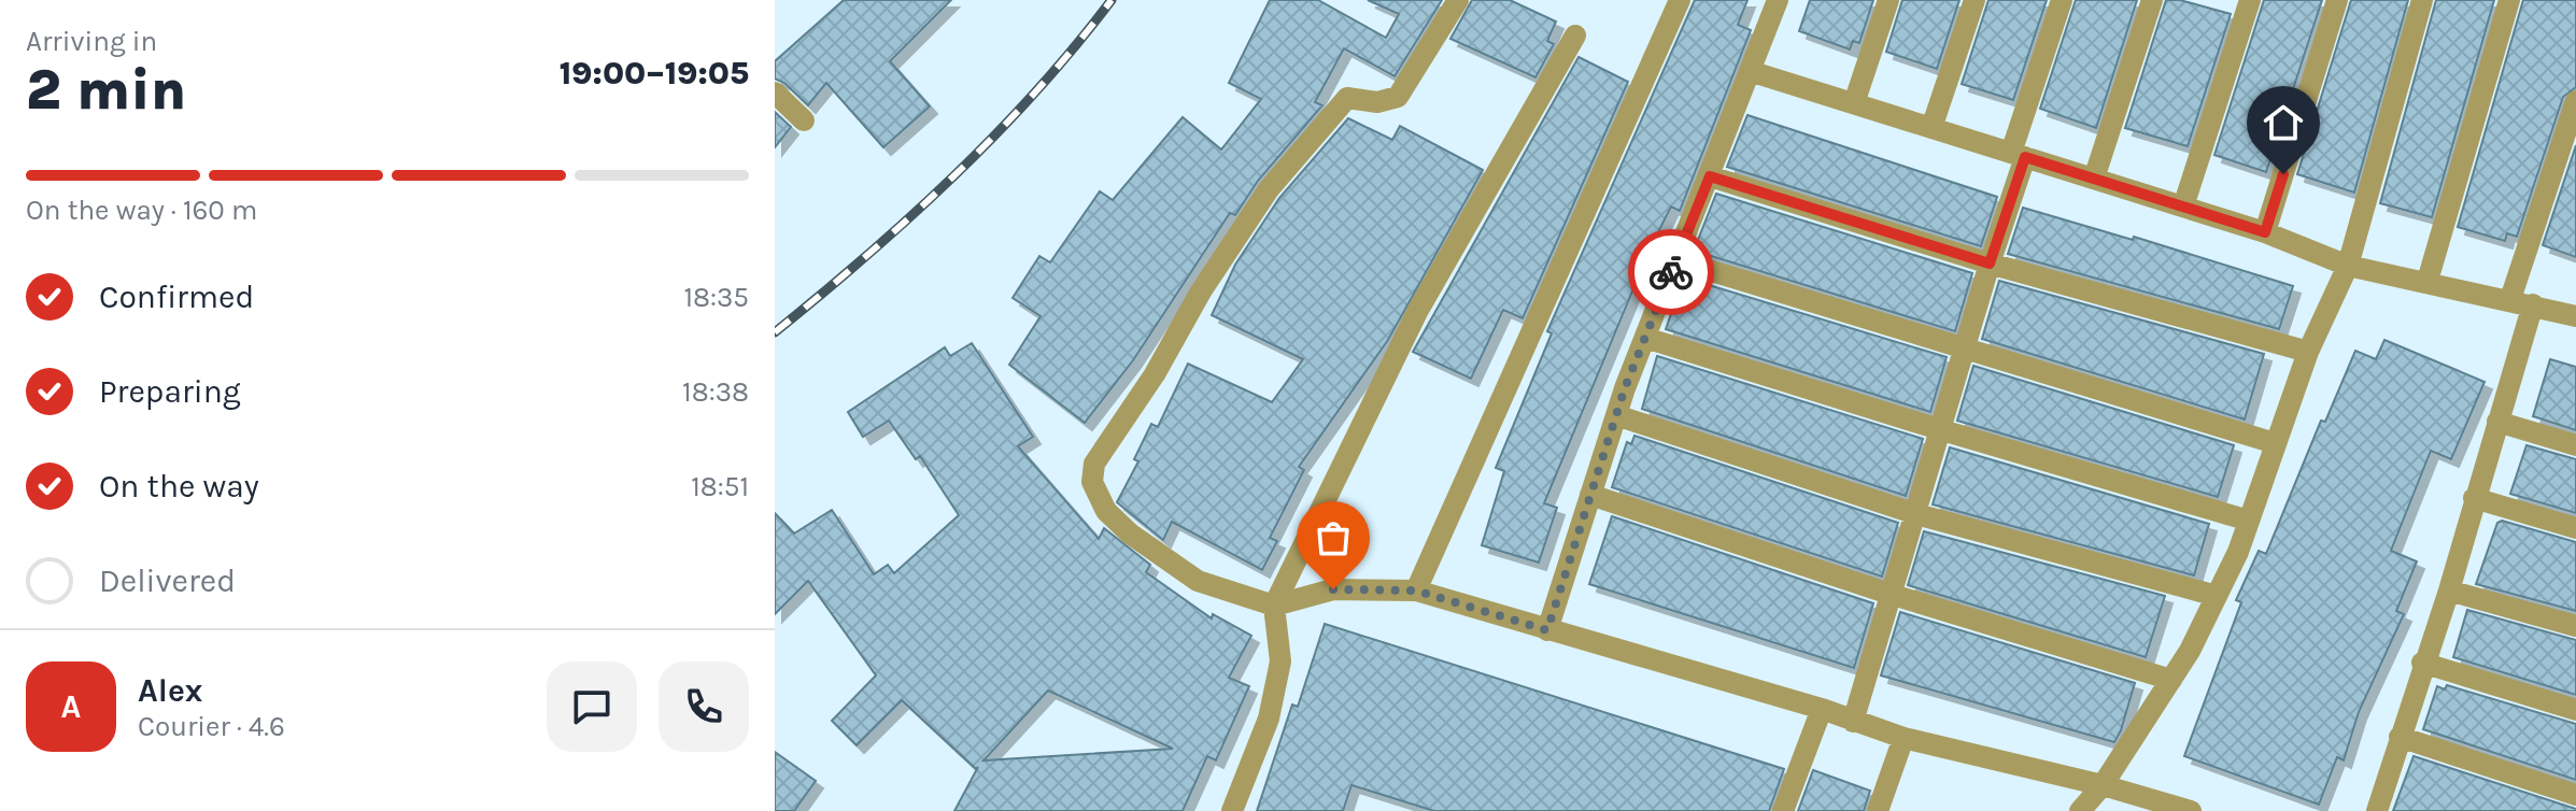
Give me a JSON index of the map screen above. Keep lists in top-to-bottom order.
{
  "page": {
    "heading": ["2 min", "Arriving in", "19:00–19:05"],
    "panel": ["Alex", "Courier · 4.6"],
    "bar": "On the way · 160 m",
    "list": [
      ["Confirmed", "18:35"],
      ["Preparing", "18:38"],
      ["On the way", "18:51"],
      "Delivered"
    ],
    "round": "A"
  }
}
